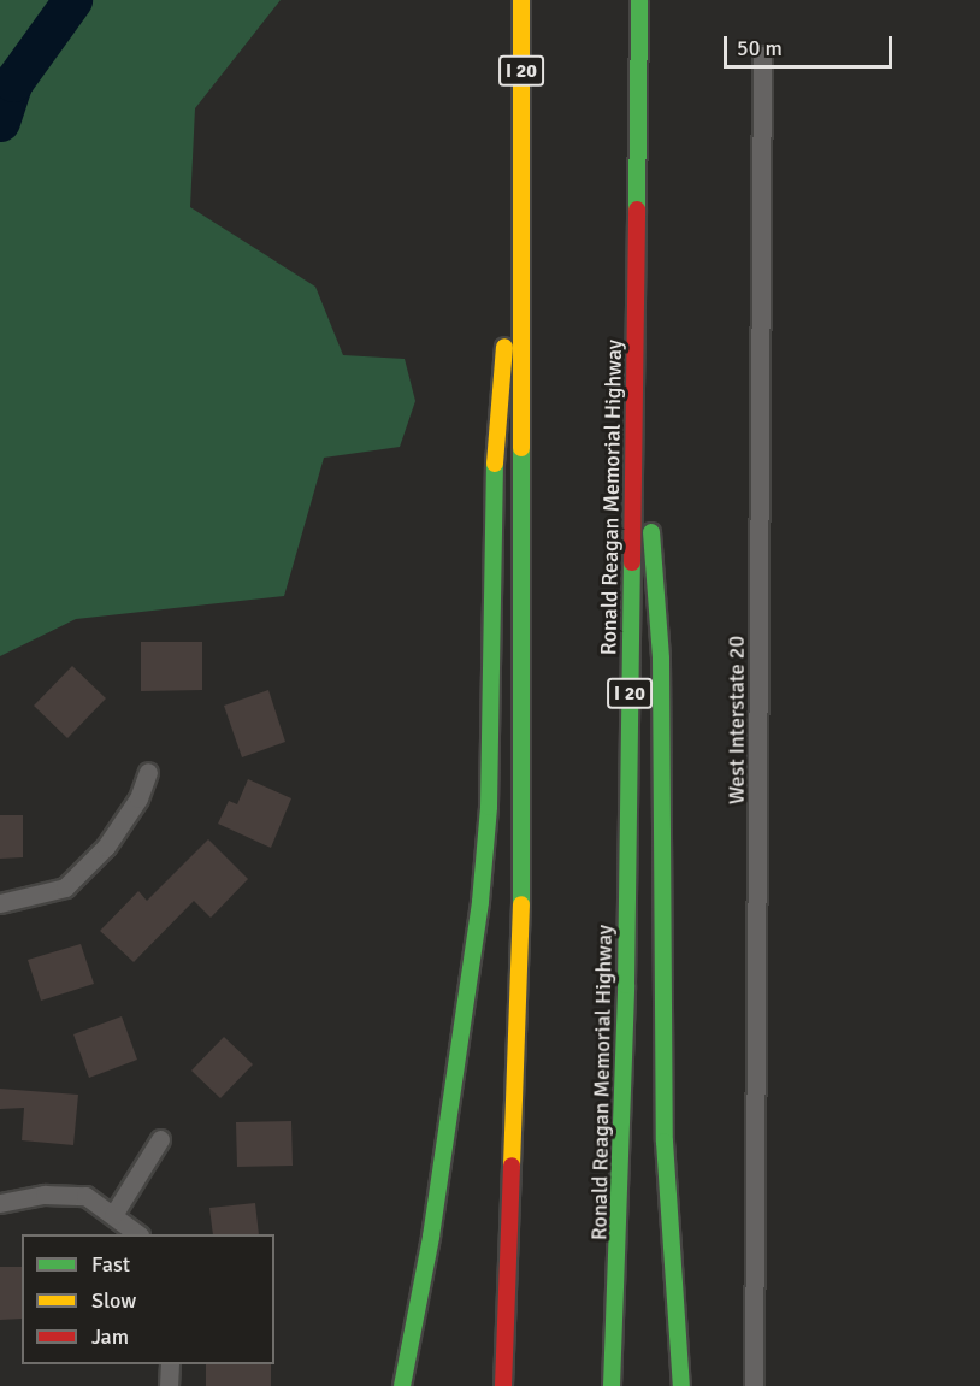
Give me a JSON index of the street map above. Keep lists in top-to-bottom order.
{
  "streets": {
    "highway": ["I 20", "Ronald Reagan Memorial Highway"],
    "street": ["West Interstate 20"]
  },
  "legend": ["Fast", "Slow", "Jam"],
  "scale_bar": "50 m"
}
